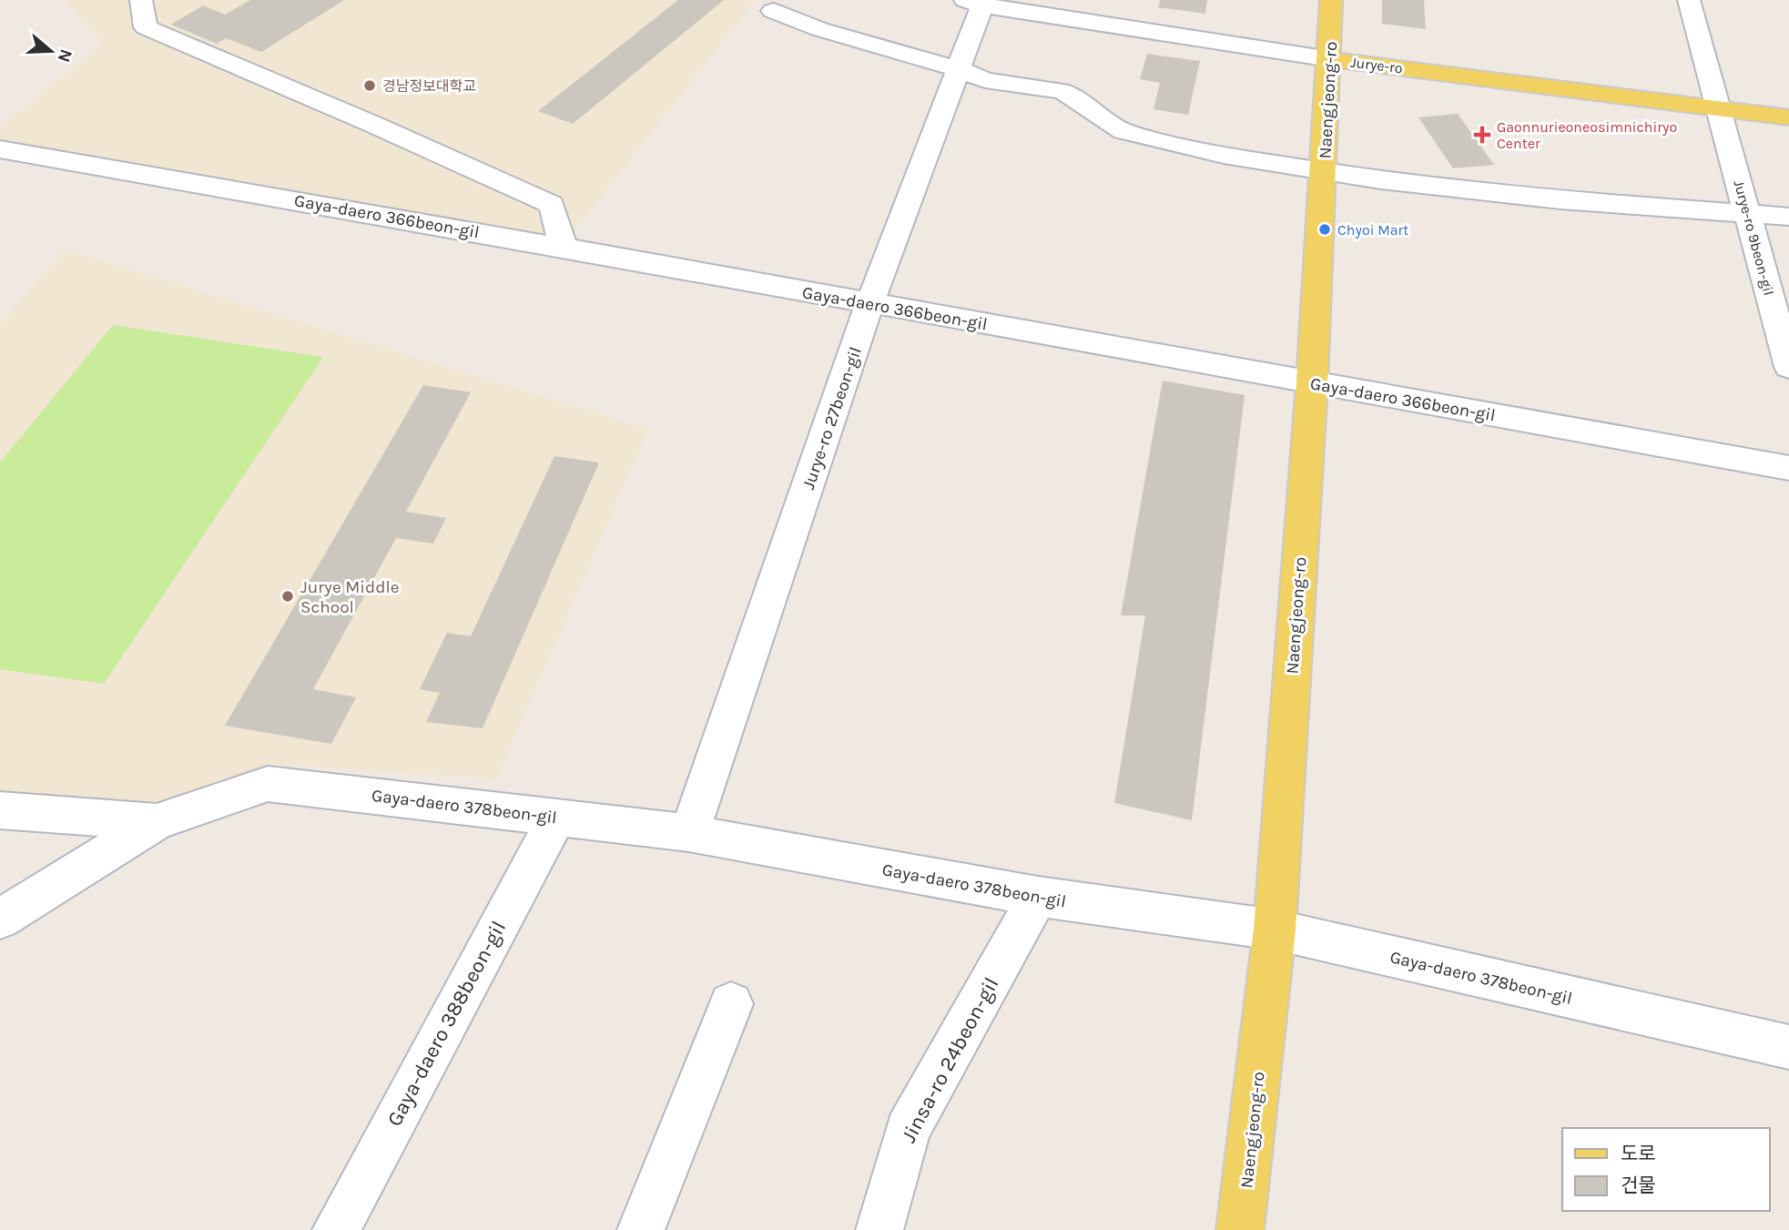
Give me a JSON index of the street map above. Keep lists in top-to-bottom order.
{
  "streets": {
    "main road": ["Jurye-ro", "Naengjeong-ro"],
    "street": [
      "Gaya-daero 366beon-gil",
      "Jurye-ro 9beon-gil",
      "Jurye-ro 27beon-gil",
      "Gaya-daero 378beon-gil",
      "Gaya-daero 388beon-gil",
      "Jinsa-ro 24beon-gil"
    ]
  },
  "crossings": [
    ["Jurye-ro", "Naengjeong-ro"],
    ["Jurye-ro", "Jurye-ro 9beon-gil"],
    ["Jurye-ro", "Jurye-ro 27beon-gil"],
    ["Naengjeong-ro", "Gaya-daero 366beon-gil"],
    ["Naengjeong-ro", "Gaya-daero 378beon-gil"],
    ["Gaya-daero 366beon-gil", "Jurye-ro 27beon-gil"],
    ["Jurye-ro 27beon-gil", "Gaya-daero 378beon-gil"],
    ["Gaya-daero 378beon-gil", "Gaya-daero 388beon-gil"],
    ["Gaya-daero 378beon-gil", "Jinsa-ro 24beon-gil"]
  ],
  "places": {
    "other": ["경남정보대학교", "Chyoi Mart", "Jurye Middle School"],
    "health": ["Gaonnurieoneosimnichiryo Center"]
  },
  "legend": ["도로", "건물"],
  "north": "right"
}
